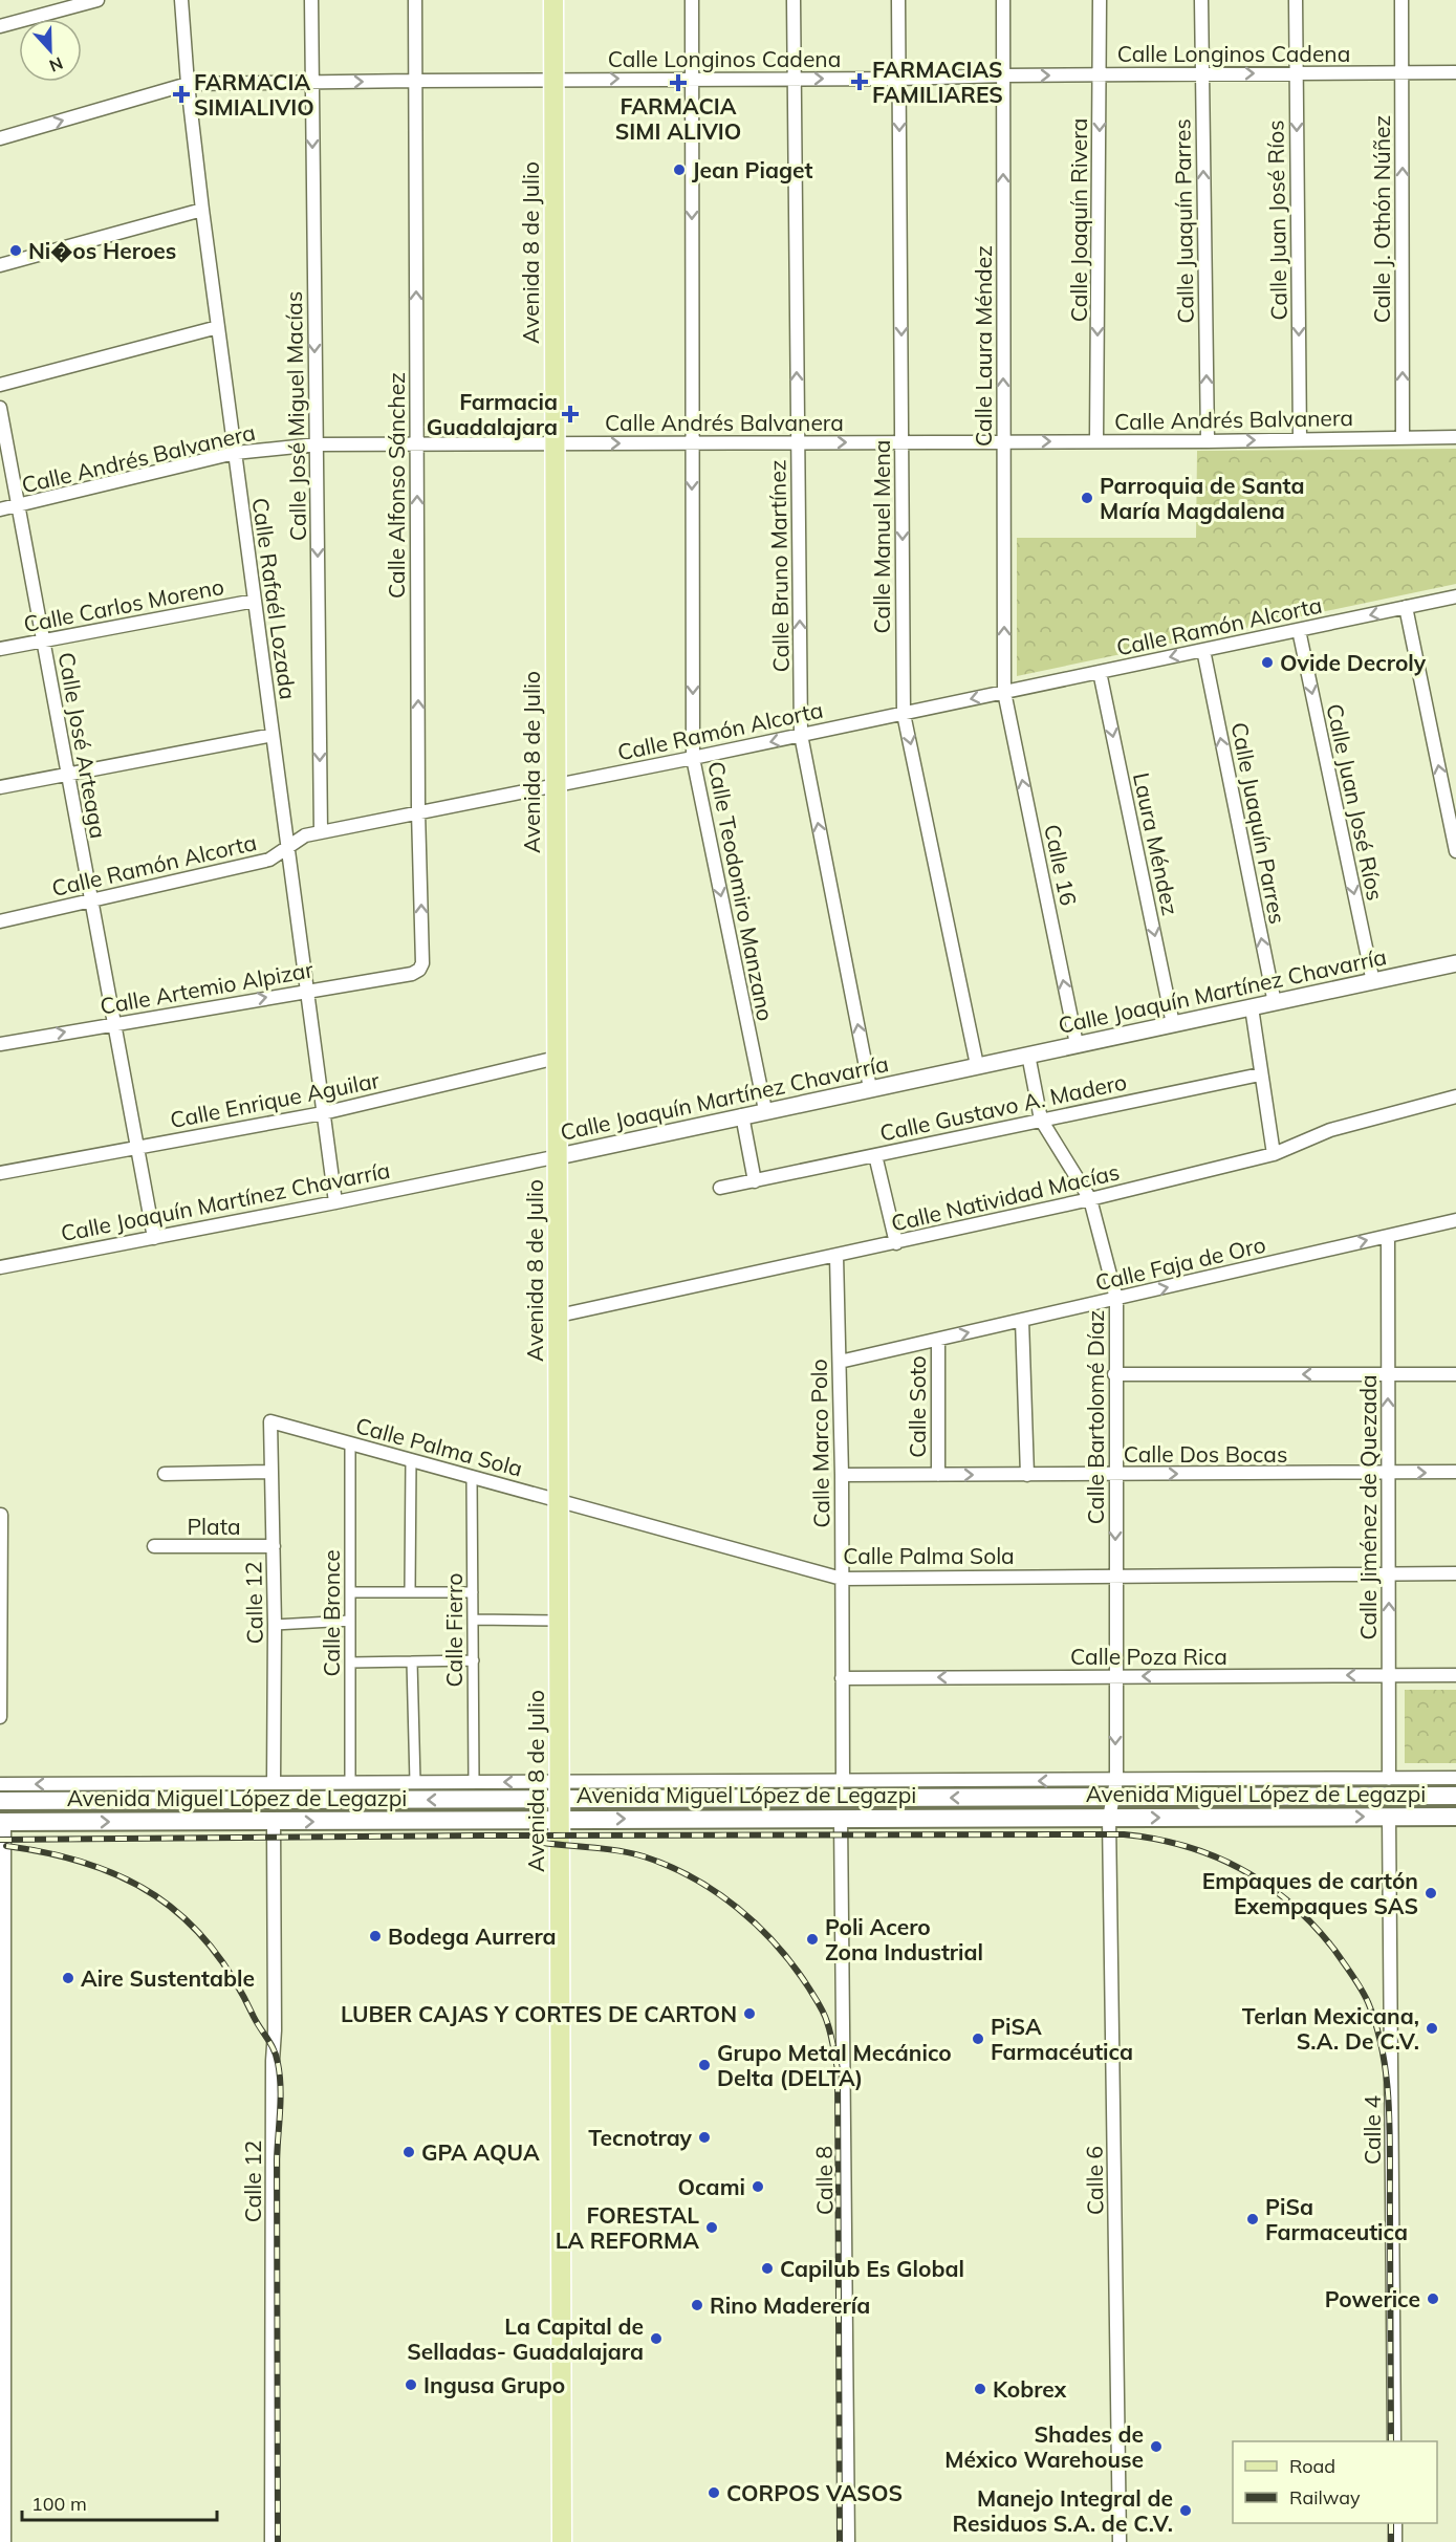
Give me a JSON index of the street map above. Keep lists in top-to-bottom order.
{
  "streets": {
    "main road": ["Avenida 8 de Julio", "Avenida Miguel López de Legazpi"],
    "street": [
      "Calle Longinos Cadena",
      "Calle J. Othón Núñez",
      "Calle Joaquín Rivera",
      "Calle Juan José Ríos",
      "Calle Juaquín Parres",
      "Calle Laura Méndez",
      "Calle José Miguel Macías",
      "Calle Andrés Balvanera",
      "Calle Alfonso Sánchez",
      "Calle Manuel Mena",
      "Calle Bruno Martínez",
      "Calle Rafaél Lozada",
      "Calle Carlos Moreno",
      "Calle Ramón Alcorta",
      "Calle José Arteaga",
      "Laura Méndez",
      "Calle 16",
      "Calle Teodomiro Manzano",
      "Calle Artemio Alpizar",
      "Calle Joaquín Martínez Chavarría",
      "Calle Enrique Aguilar",
      "Calle Gustavo A. Madero",
      "Calle Natividad Macías",
      "Calle Faja de Oro",
      "Calle Soto",
      "Calle Bartolomé Díaz",
      "Calle Marco Polo",
      "Calle Palma Sola",
      "Calle Dos Bocas",
      "Calle Jiménez de Quezada",
      "Plata",
      "Calle 12",
      "Calle Bronce",
      "Calle Fierro",
      "Calle Poza Rica",
      "Calle 4",
      "Calle 8",
      "Calle 6"
    ]
  },
  "crossings": [
    ["Calle Longinos Cadena", "Calle J. Othón Núñez"],
    ["Calle Longinos Cadena", "Calle Joaquín Rivera"],
    ["Calle Longinos Cadena", "Calle Juan José Ríos"],
    ["Calle Longinos Cadena", "Calle Juaquín Parres"],
    ["Calle Longinos Cadena", "Avenida 8 de Julio"],
    ["Calle Longinos Cadena", "Calle Laura Méndez"],
    ["Calle Longinos Cadena", "Calle José Miguel Macías"],
    ["Calle Longinos Cadena", "Calle Alfonso Sánchez"],
    ["Calle Longinos Cadena", "Calle Manuel Mena"],
    ["Calle Longinos Cadena", "Calle Bruno Martínez"],
    ["Calle Longinos Cadena", "Calle Rafaél Lozada"],
    ["Calle Longinos Cadena", "Calle Teodomiro Manzano"],
    ["Calle J. Othón Núñez", "Calle Andrés Balvanera"],
    ["Calle Joaquín Rivera", "Calle Andrés Balvanera"],
    ["Calle Juan José Ríos", "Calle Andrés Balvanera"],
    ["Calle Juan José Ríos", "Calle Ramón Alcorta"],
    ["Calle Juan José Ríos", "Calle Joaquín Martínez Chavarría"],
    ["Calle Juaquín Parres", "Calle Andrés Balvanera"],
    ["Calle Juaquín Parres", "Calle Ramón Alcorta"],
    ["Calle Juaquín Parres", "Calle Joaquín Martínez Chavarría"],
    ["Avenida 8 de Julio", "Calle Andrés Balvanera"],
    ["Avenida 8 de Julio", "Calle Ramón Alcorta"],
    ["Avenida 8 de Julio", "Calle Joaquín Martínez Chavarría"],
    ["Avenida 8 de Julio", "Calle Enrique Aguilar"],
    ["Avenida 8 de Julio", "Calle Natividad Macías"],
    ["Avenida 8 de Julio", "Calle Palma Sola"],
    ["Avenida 8 de Julio", "Avenida Miguel López de Legazpi"],
    ["Calle Laura Méndez", "Calle Andrés Balvanera"],
    ["Calle Laura Méndez", "Calle Ramón Alcorta"],
    ["Calle Laura Méndez", "Calle 16"],
    ["Calle José Miguel Macías", "Calle Andrés Balvanera"],
    ["Calle José Miguel Macías", "Calle Ramón Alcorta"],
    ["Calle Andrés Balvanera", "Calle Alfonso Sánchez"],
    ["Calle Andrés Balvanera", "Calle Manuel Mena"],
    ["Calle Andrés Balvanera", "Calle Bruno Martínez"],
    ["Calle Andrés Balvanera", "Calle Rafaél Lozada"],
    ["Calle Andrés Balvanera", "Calle José Arteaga"],
    ["Calle Andrés Balvanera", "Calle Teodomiro Manzano"],
    ["Calle Alfonso Sánchez", "Calle Ramón Alcorta"],
    ["Calle Alfonso Sánchez", "Calle Artemio Alpizar"],
    ["Calle Manuel Mena", "Calle Ramón Alcorta"],
    ["Calle Manuel Mena", "Calle Joaquín Martínez Chavarría"],
    ["Calle Bruno Martínez", "Calle Ramón Alcorta"],
    ["Calle Bruno Martínez", "Calle Joaquín Martínez Chavarría"],
    ["Calle Rafaél Lozada", "Calle Carlos Moreno"],
    ["Calle Rafaél Lozada", "Calle Ramón Alcorta"],
    ["Calle Rafaél Lozada", "Calle Artemio Alpizar"],
    ["Calle Rafaél Lozada", "Calle Joaquín Martínez Chavarría"],
    ["Calle Rafaél Lozada", "Calle Enrique Aguilar"],
    ["Calle Carlos Moreno", "Calle José Arteaga"],
    ["Calle Ramón Alcorta", "Calle José Arteaga"],
    ["Calle Ramón Alcorta", "Laura Méndez"],
    ["Calle Ramón Alcorta", "Calle 16"],
    ["Calle Ramón Alcorta", "Calle Teodomiro Manzano"],
    ["Calle José Arteaga", "Calle Artemio Alpizar"],
    ["Calle José Arteaga", "Calle Joaquín Martínez Chavarría"],
    ["Calle José Arteaga", "Calle Enrique Aguilar"],
    ["Laura Méndez", "Calle Joaquín Martínez Chavarría"],
    ["Calle 16", "Calle Joaquín Martínez Chavarría"],
    ["Calle Teodomiro Manzano", "Calle Joaquín Martínez Chavarría"],
    ["Calle Joaquín Martínez Chavarría", "Calle Bartolomé Díaz"],
    ["Calle Gustavo A. Madero", "Calle Bartolomé Díaz"],
    ["Calle Natividad Macías", "Calle Bartolomé Díaz"],
    ["Calle Natividad Macías", "Calle Marco Polo"],
    ["Calle Faja de Oro", "Calle Soto"],
    ["Calle Faja de Oro", "Calle Bartolomé Díaz"],
    ["Calle Faja de Oro", "Calle Marco Polo"],
    ["Calle Faja de Oro", "Calle Jiménez de Quezada"],
    ["Calle Soto", "Calle Dos Bocas"],
    ["Calle Bartolomé Díaz", "Calle Palma Sola"],
    ["Calle Bartolomé Díaz", "Calle Dos Bocas"],
    ["Calle Bartolomé Díaz", "Calle Poza Rica"],
    ["Calle Bartolomé Díaz", "Avenida Miguel López de Legazpi"],
    ["Calle Bartolomé Díaz", "Calle 6"],
    ["Calle Marco Polo", "Calle Palma Sola"],
    ["Calle Marco Polo", "Calle Dos Bocas"],
    ["Calle Marco Polo", "Calle Poza Rica"],
    ["Calle Marco Polo", "Avenida Miguel López de Legazpi"],
    ["Calle Palma Sola", "Calle Jiménez de Quezada"],
    ["Calle Palma Sola", "Calle 12"],
    ["Calle Palma Sola", "Calle Bronce"],
    ["Calle Palma Sola", "Calle Fierro"],
    ["Calle Dos Bocas", "Calle Jiménez de Quezada"],
    ["Calle Jiménez de Quezada", "Calle Poza Rica"],
    ["Calle Jiménez de Quezada", "Avenida Miguel López de Legazpi"],
    ["Plata", "Calle 12"],
    ["Calle 12", "Avenida Miguel López de Legazpi"],
    ["Calle Bronce", "Avenida Miguel López de Legazpi"],
    ["Calle Fierro", "Avenida Miguel López de Legazpi"],
    ["Avenida Miguel López de Legazpi", "Calle 4"],
    ["Avenida Miguel López de Legazpi", "Calle 8"],
    ["Avenida Miguel López de Legazpi", "Calle 6"]
  ],
  "one_way": [
    "Calle Longinos Cadena",
    "Calle J. Othón Núñez",
    "Calle Joaquín Rivera",
    "Calle Juaquín Parres",
    "Calle Laura Méndez",
    "Calle José Miguel Macías",
    "Calle Alfonso Sánchez",
    "Calle Manuel Mena",
    "Calle Bruno Martínez",
    "Laura Méndez",
    "Calle 16",
    "Calle Teodomiro Manzano",
    "Calle Artemio Alpizar",
    "Calle Jiménez de Quezada",
    "Calle Poza Rica"
  ],
  "places": {
    "health": [
      "FARMACIAS FAMILIARES",
      "FARMACIA SIMI ALIVIO",
      "FARMACIA SIMIALIVIO",
      "Farmacia Guadalajara"
    ],
    "other": [
      "Jean Piaget",
      "Ni�os Heroes",
      "Parroquia de Santa María Magdalena",
      "Ovide Decroly",
      "Empaques de cartón Exempaques SAS",
      "Bodega Aurrera",
      "Poli Acero Zona Industrial",
      "Aire Sustentable",
      "LUBER CAJAS Y CORTES DE CARTON",
      "Terlan Mexicana, S.A. De C.V.",
      "PiSA Farmacéutica",
      "Grupo Metal Mecánico Delta (DELTA)",
      "Tecnotray",
      "GPA AQUA",
      "Ocami",
      "PiSa Farmaceutica",
      "FORESTAL LA REFORMA",
      "Capilub Es Global",
      "Powerice",
      "Rino Maderería",
      "La Capital de Selladas- Guadalajara",
      "Ingusa Grupo",
      "Kobrex",
      "Shades de México Warehouse",
      "CORPOS VASOS",
      "Manejo Integral de Residuos S.A. de C.V."
    ]
  },
  "legend": ["Road", "Railway"],
  "scale_bar": "100 m",
  "north": "bottom"
}
